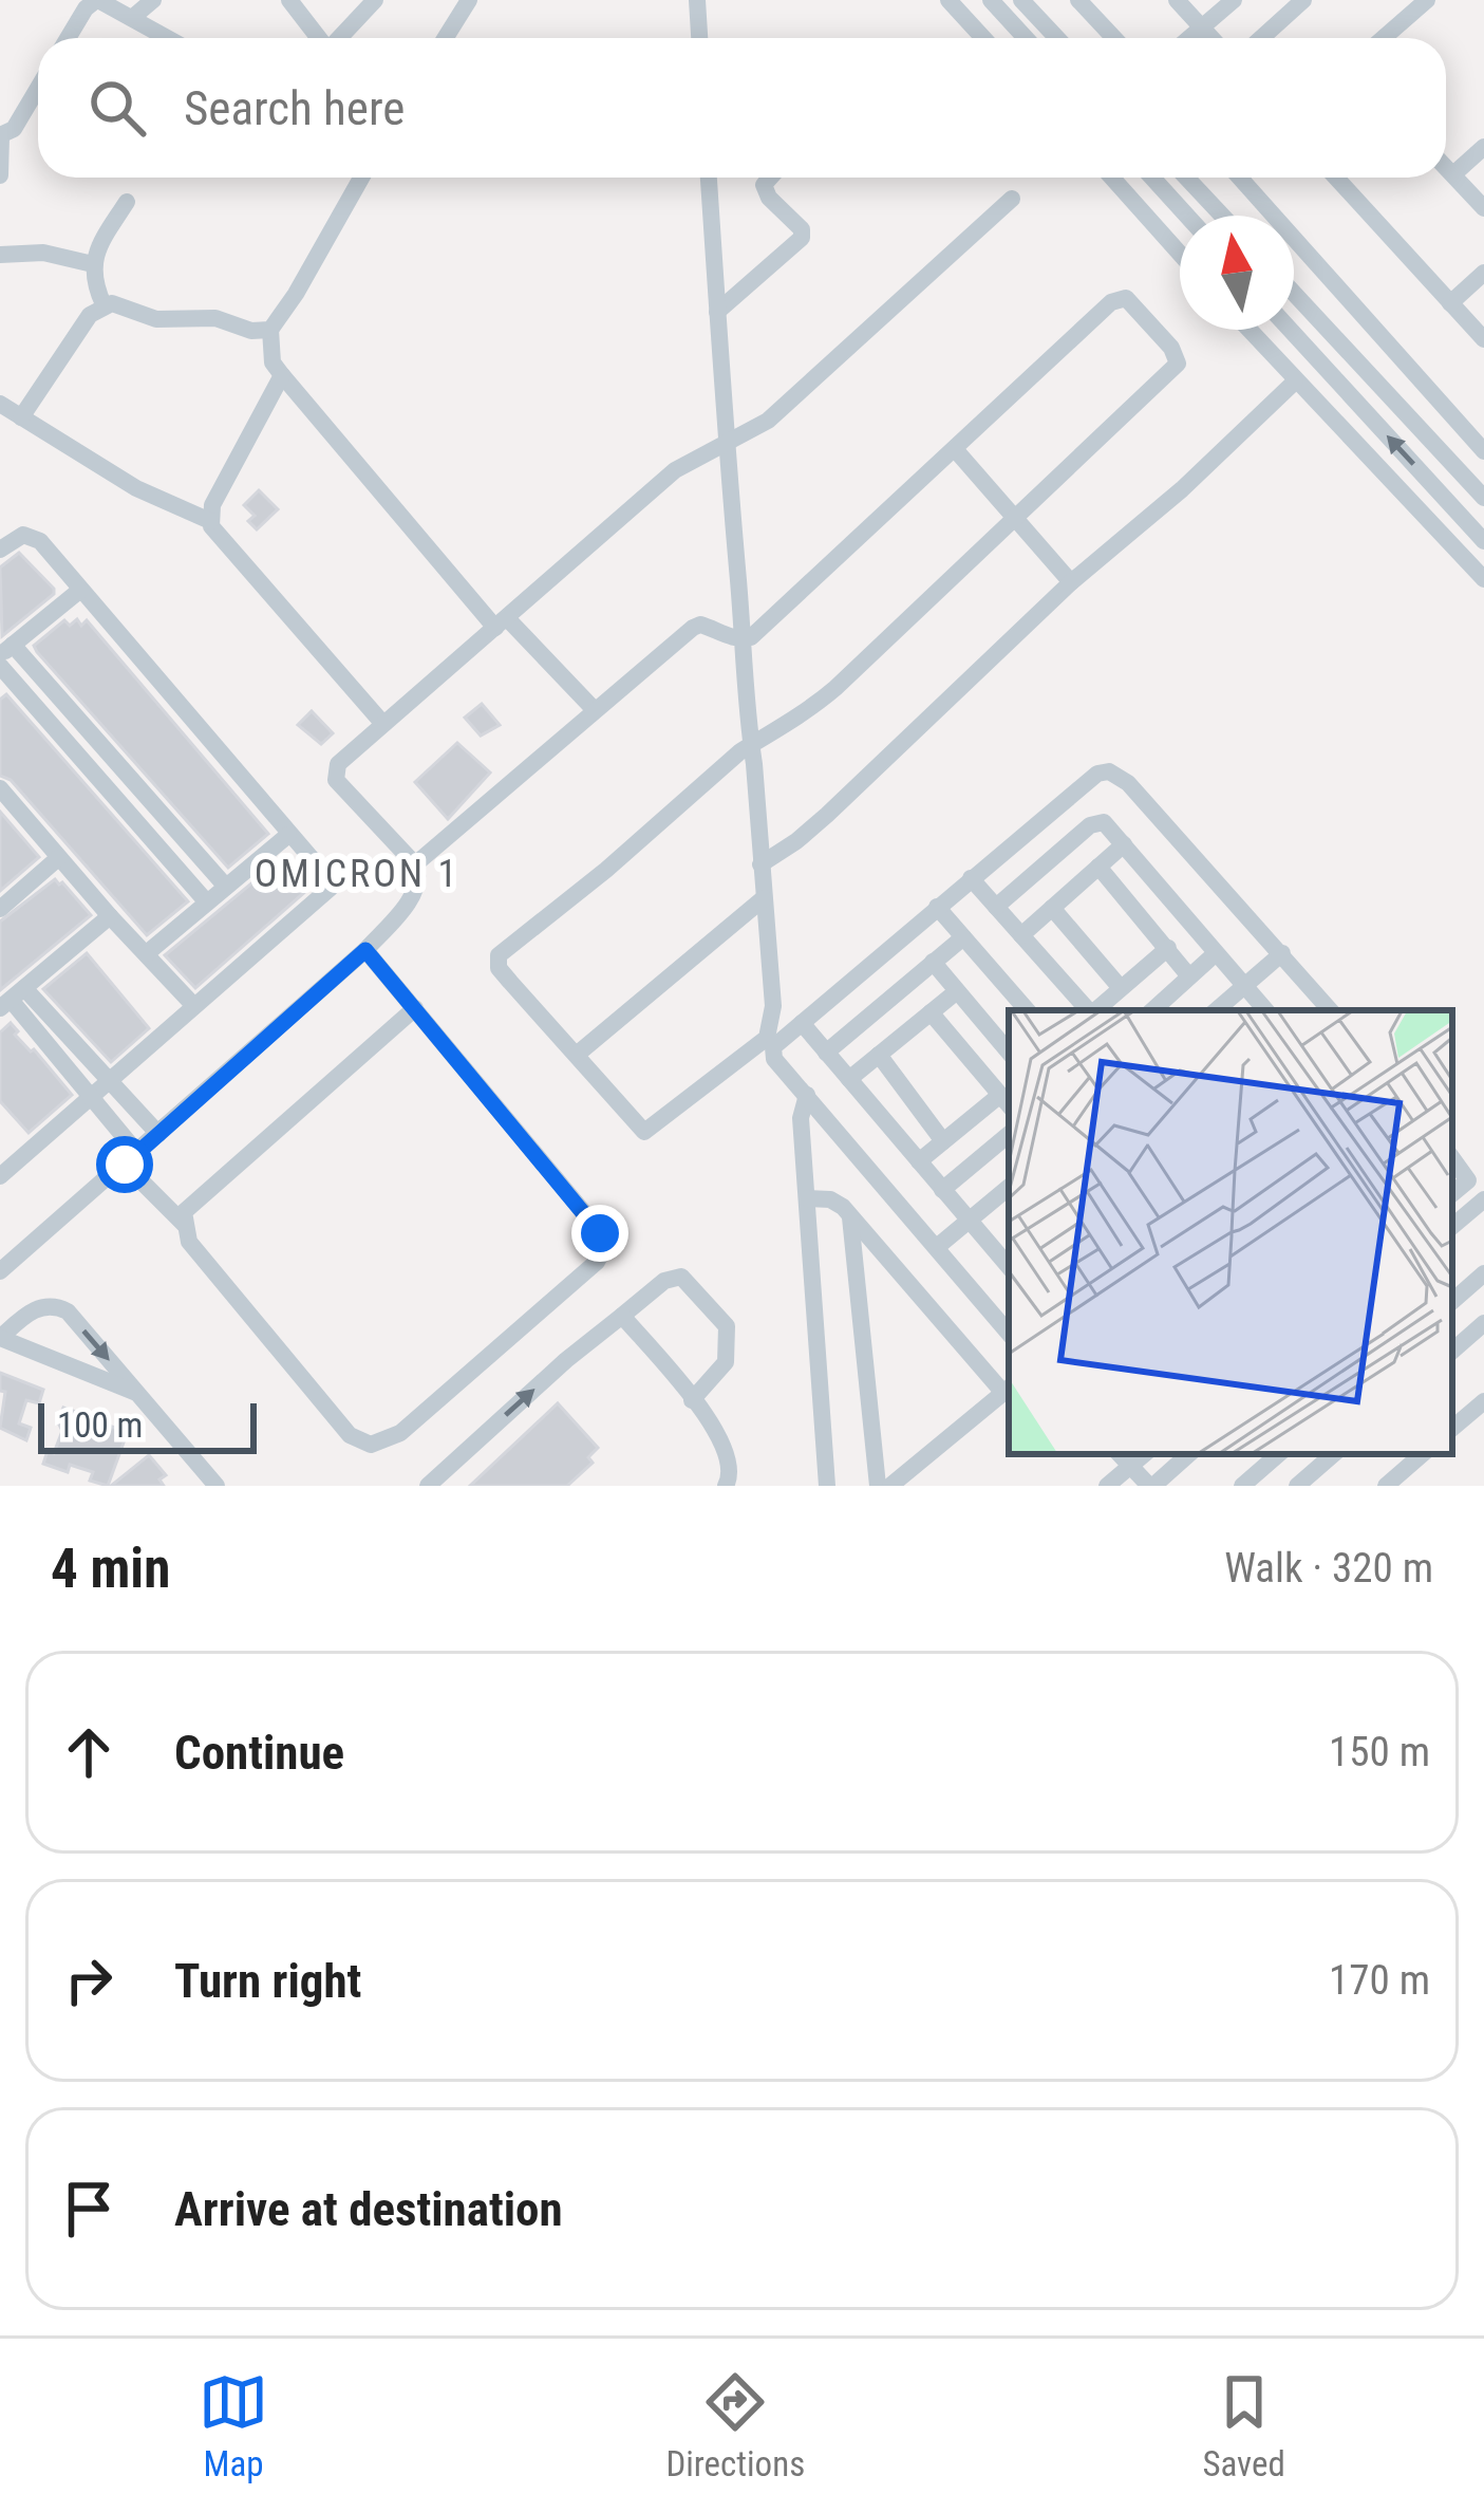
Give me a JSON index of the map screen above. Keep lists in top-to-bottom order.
{
  "districts": ["OMICRON 1"],
  "scale_bar": "100 m",
  "north": "top",
  "page": {
    "search": "Search here",
    "scale": "100 m",
    "heading": ["4 min", "Walk · 320 m"],
    "list": [
      ["Continue", "150 m"],
      ["Turn right", "170 m"],
      "Arrive at destination"
    ],
    "nav": ["Map", "Directions", "Saved"]
  }
}
